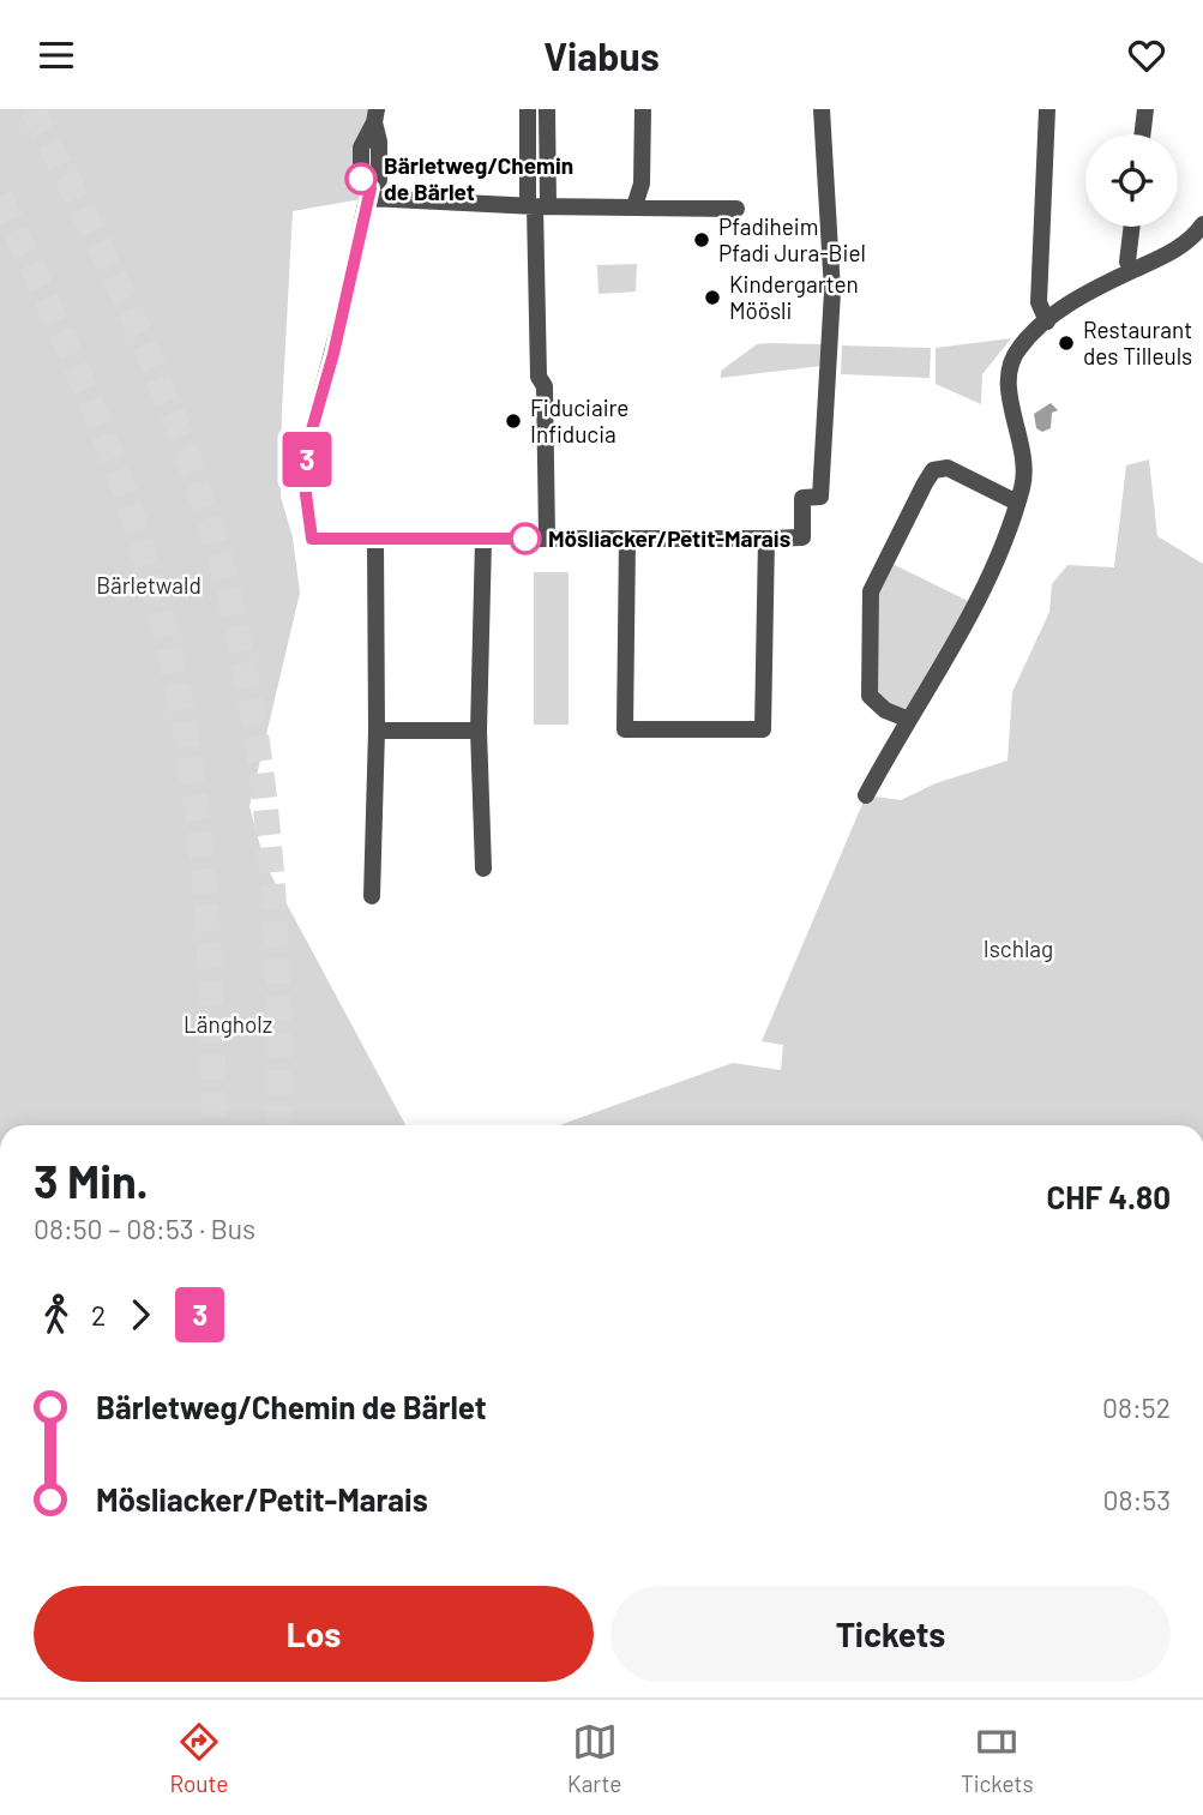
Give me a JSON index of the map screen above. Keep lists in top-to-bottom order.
{
  "parks": ["Bärletwald", "Ischlag", "Längholz"],
  "places": [
    "Bärletweg/Chemin de Bärlet",
    "Pfadiheim Pfadi Jura-Biel",
    "Kindergarten Möösli",
    "Restaurant des Tilleuls",
    "Fiduciaire Infiducia",
    "Mösliacker/Petit-Marais"
  ],
  "lines": ["bus line 3"],
  "page": {
    "header": "Viabus",
    "on_map": "3",
    "heading": ["3 Min.", "08:50 – 08:53 · Bus", "CHF 4.80"],
    "legs": ["2", "3"],
    "list": [
      {
        "name": "Bärletweg/Chemin de Bärlet",
        "value": "08:52"
      },
      {
        "name": "Mösliacker/Petit-Marais",
        "value": "08:53"
      }
    ],
    "buttons": ["Los", "Tickets"],
    "tabs": ["Route", "Karte", "Tickets"]
  }
}
